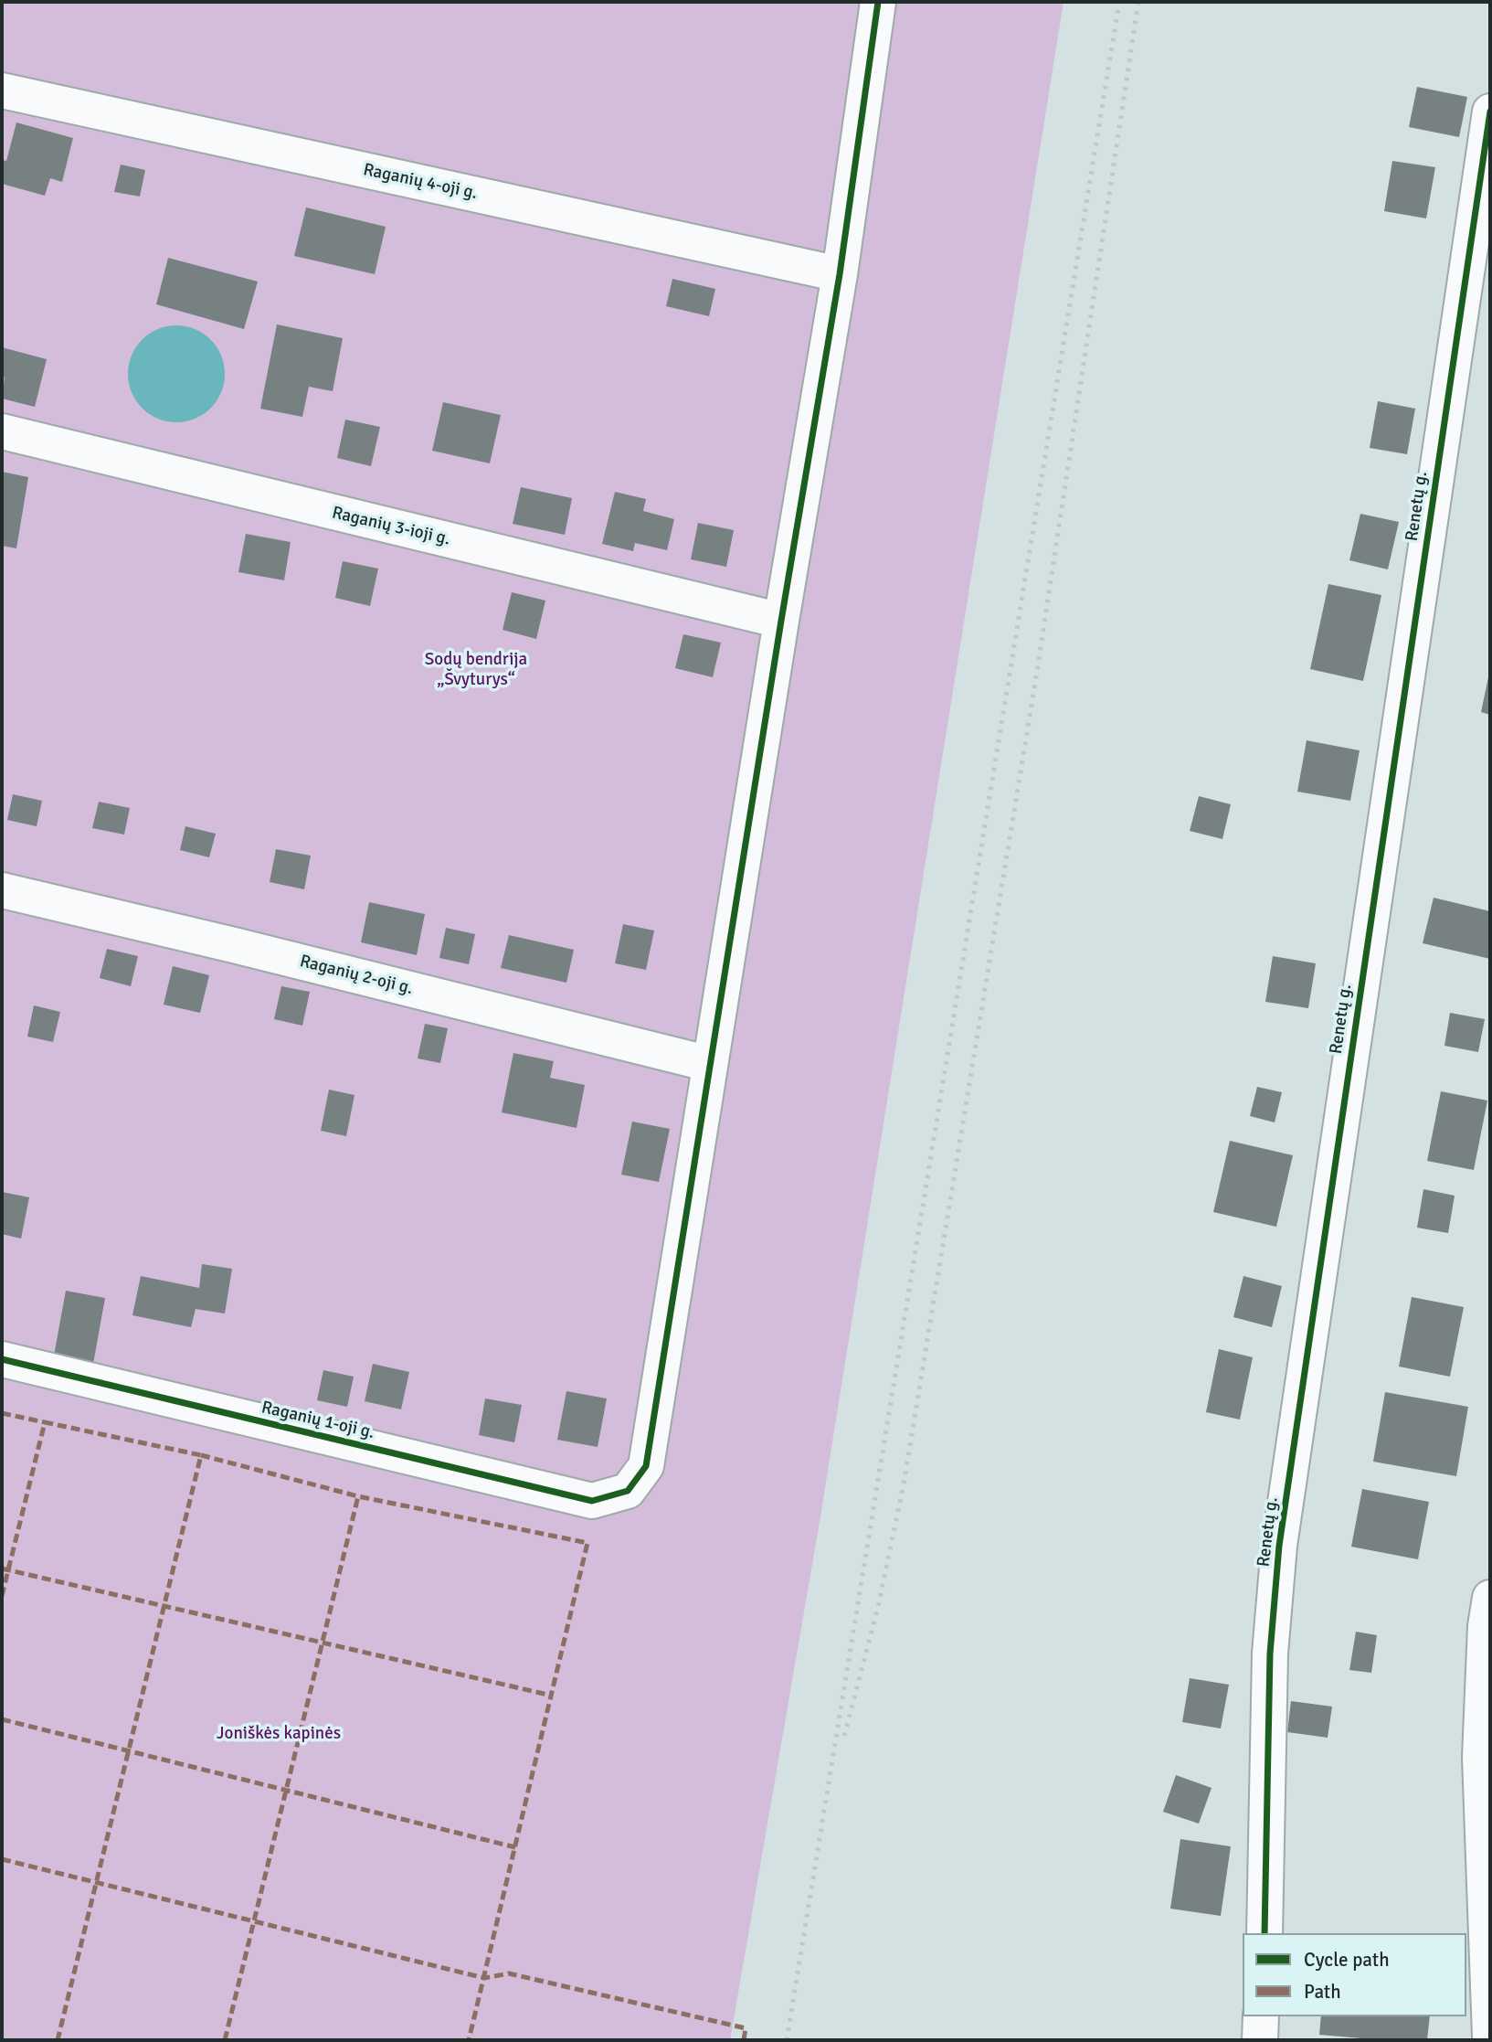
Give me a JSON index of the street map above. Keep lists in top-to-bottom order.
{
  "streets": {
    "street": [
      "Raganių 4-oji g.",
      "Renetų g.",
      "Raganių 3-ioji g.",
      "Raganių 2-oji g.",
      "Raganių 1-oji g."
    ]
  },
  "crossings": [
    ["Raganių 2-oji g.", "Raganių 1-oji g."]
  ],
  "parks": ["Sodų bendrija „Švyturys“", "Joniškės kapinės"],
  "legend": ["Cycle path", "Path"]
}
